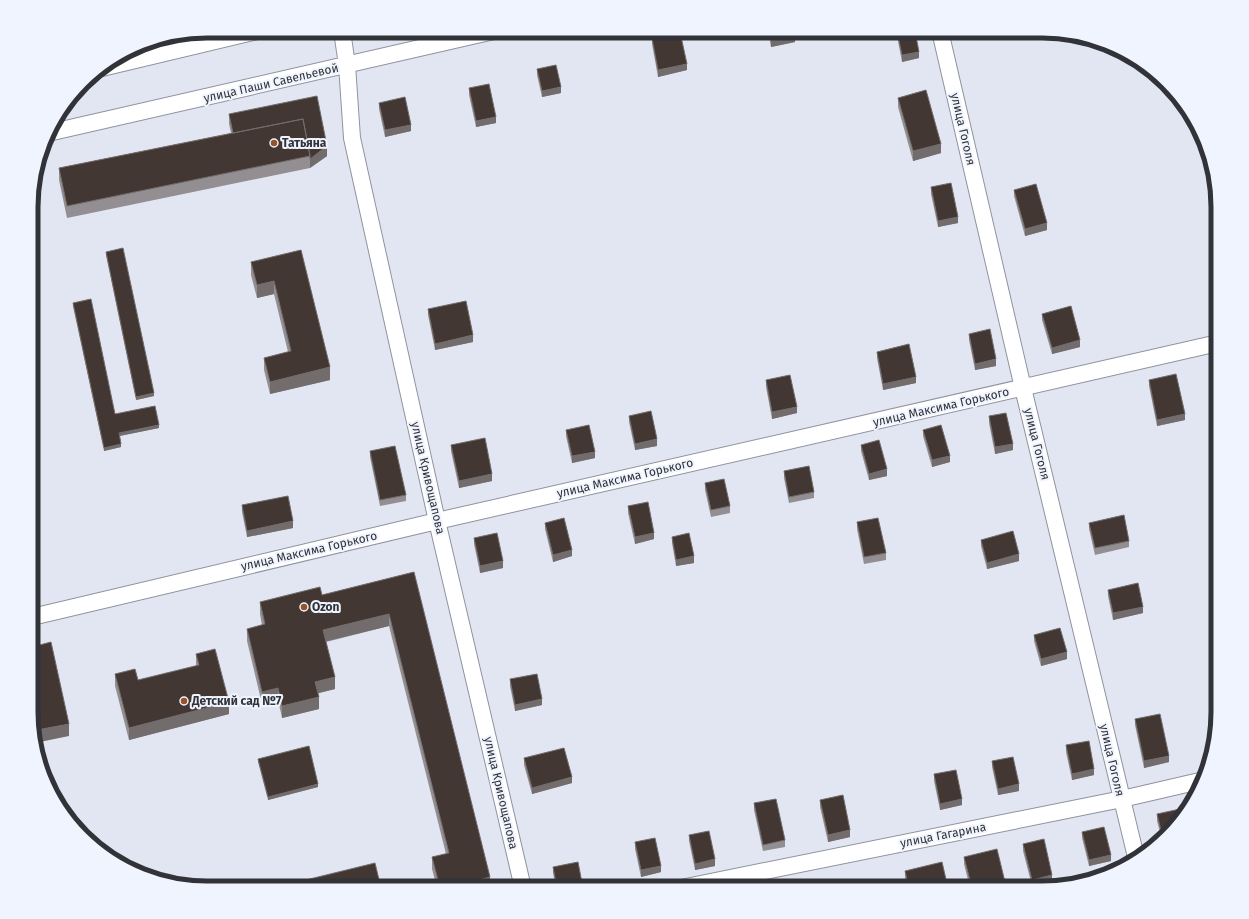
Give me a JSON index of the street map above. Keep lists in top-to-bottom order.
{
  "streets": {
    "street": [
      "улица Паши Савельевой",
      "улица Гоголя",
      "улица Максима Горького",
      "улица Кривощапова",
      "улица Гагарина"
    ]
  },
  "crossings": [
    ["улица Паши Савельевой", "улица Кривощапова"],
    ["улица Гоголя", "улица Максима Горького"],
    ["улица Гоголя", "улица Гагарина"],
    ["улица Максима Горького", "улица Кривощапова"]
  ],
  "places": ["Татьяна", "Ozon", "Детский сад №7"]
}
